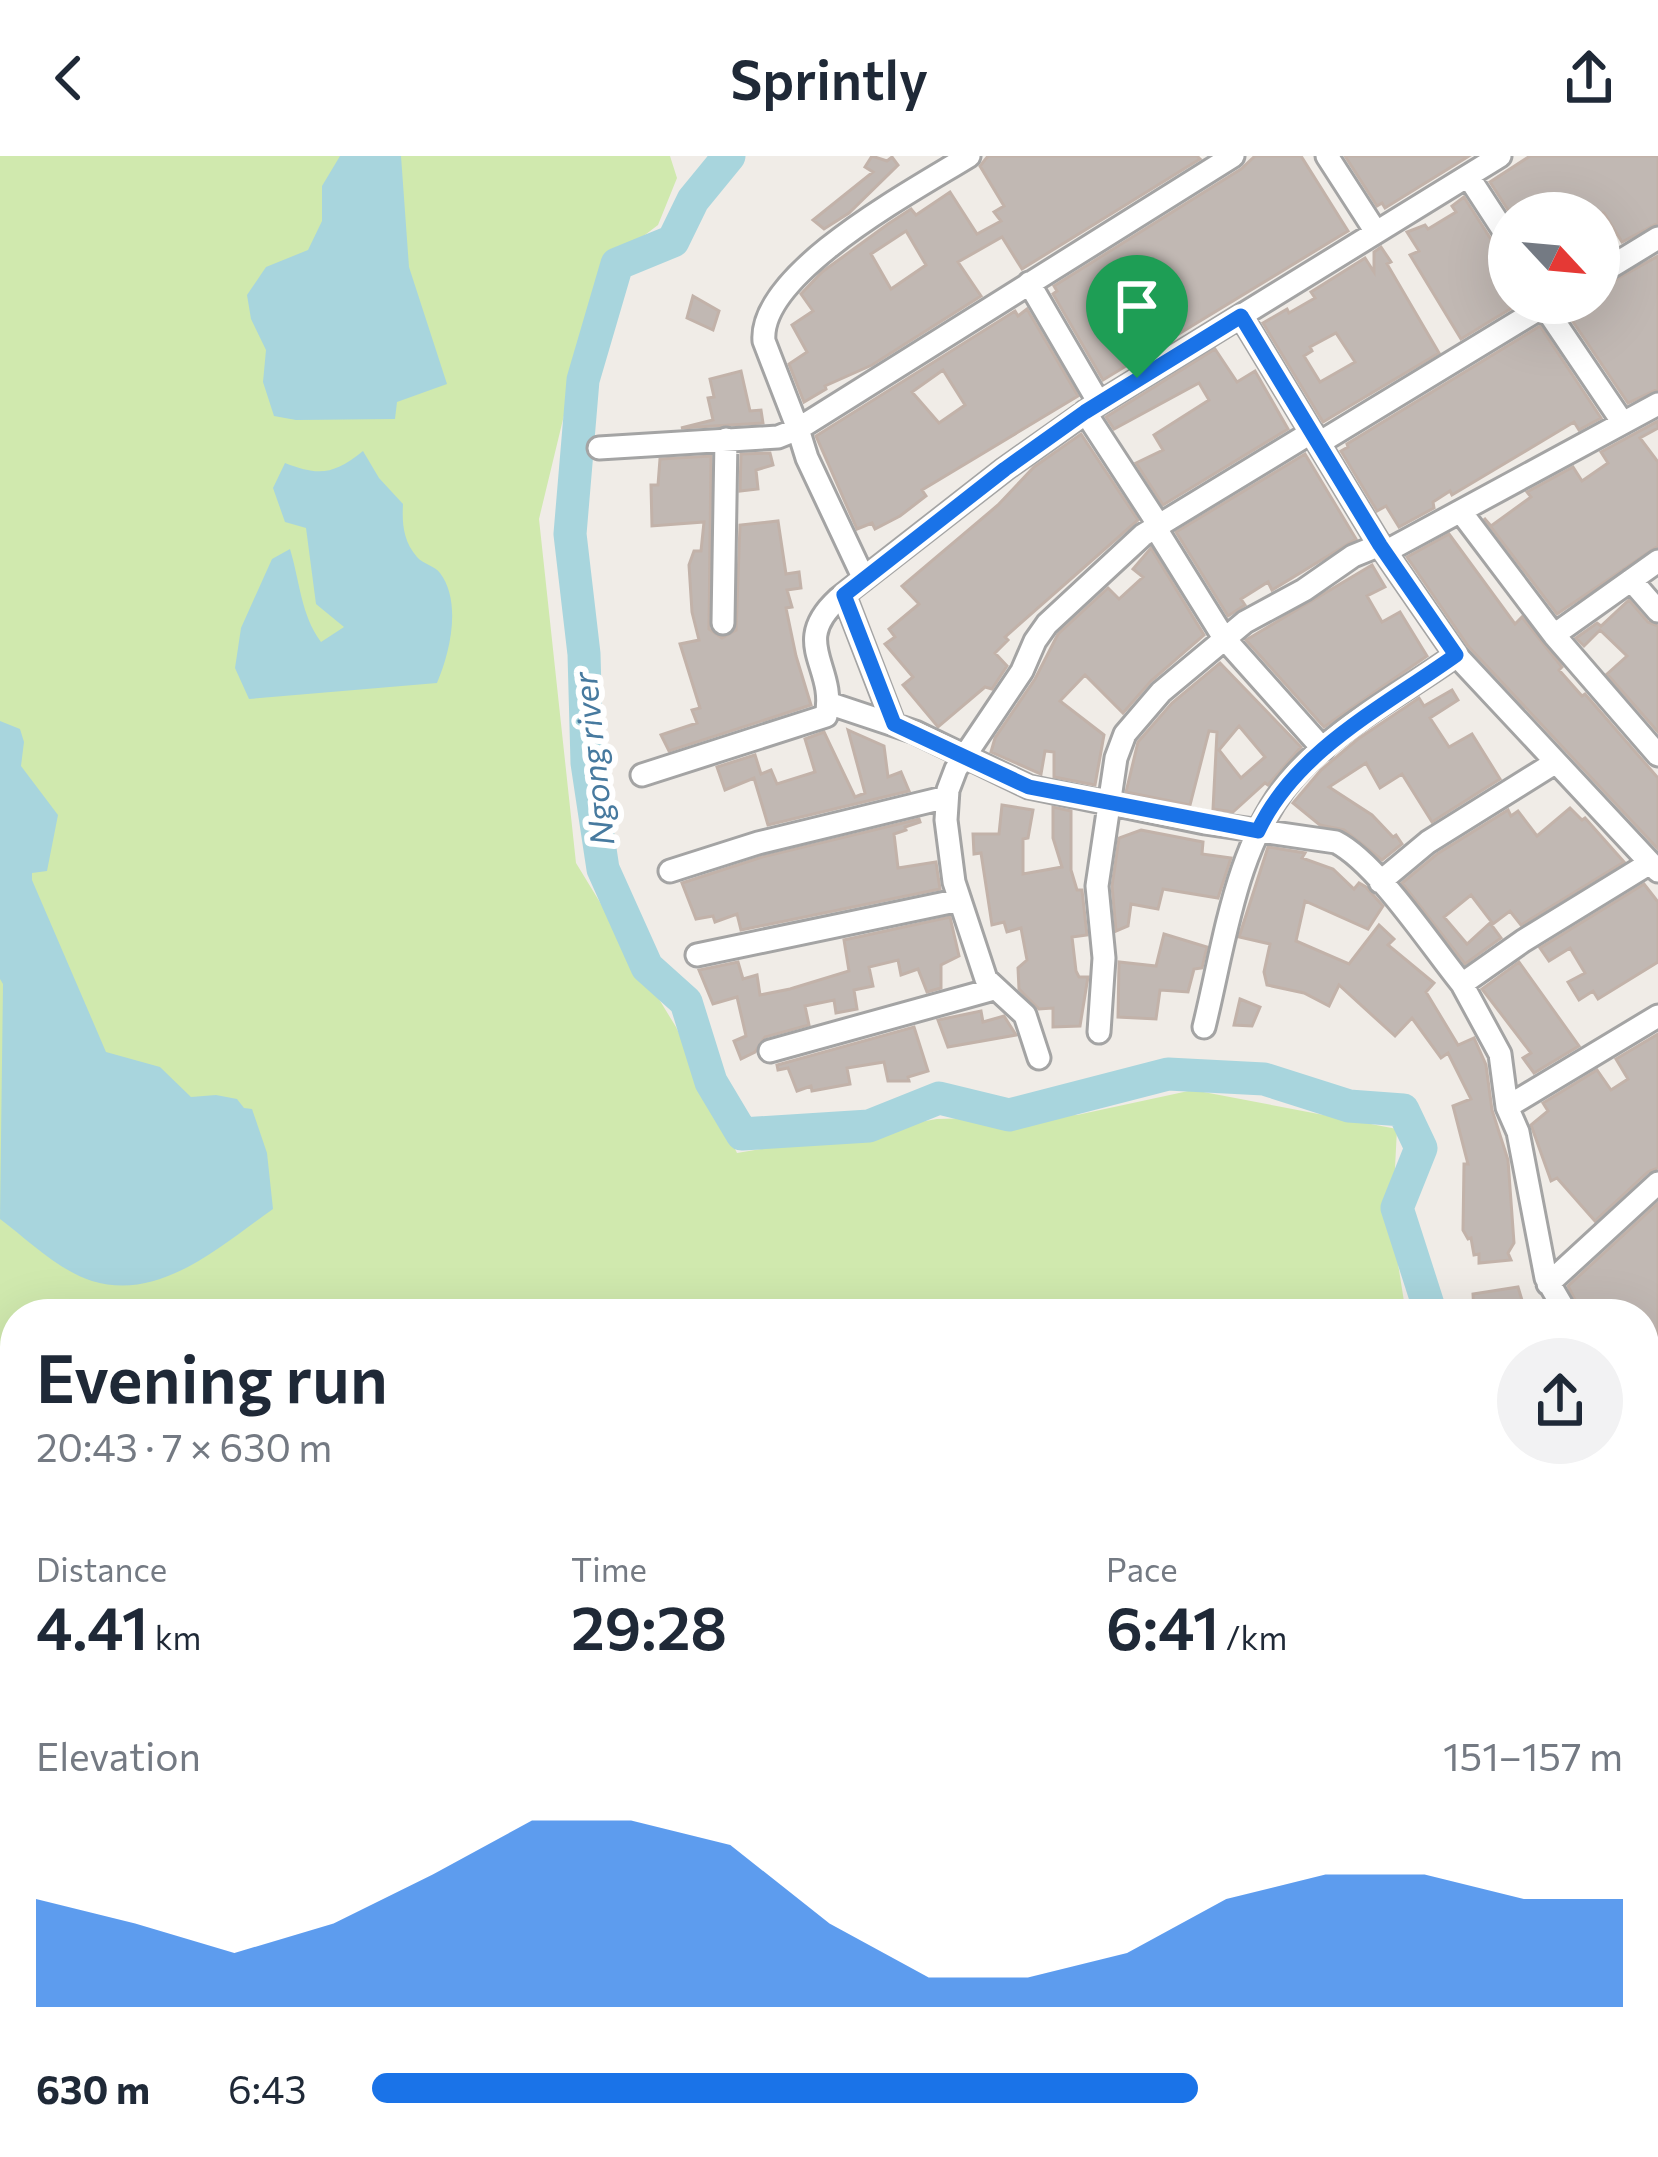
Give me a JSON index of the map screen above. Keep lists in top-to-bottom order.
{
  "water": ["Ngong river"],
  "north": "bottom right",
  "page": {
    "header": "Sprintly",
    "heading": ["Evening run", "20:43 · 7 × 630 m"],
    "stats": [
      ["Distance", "4.41 km"],
      ["Time", "29:28"],
      ["Pace", "6:41 /km"]
    ],
    "chart": ["Elevation", "151–157 m"],
    "list": [
      {
        "name": "630 m",
        "note": "6:43"
      }
    ]
  }
}
